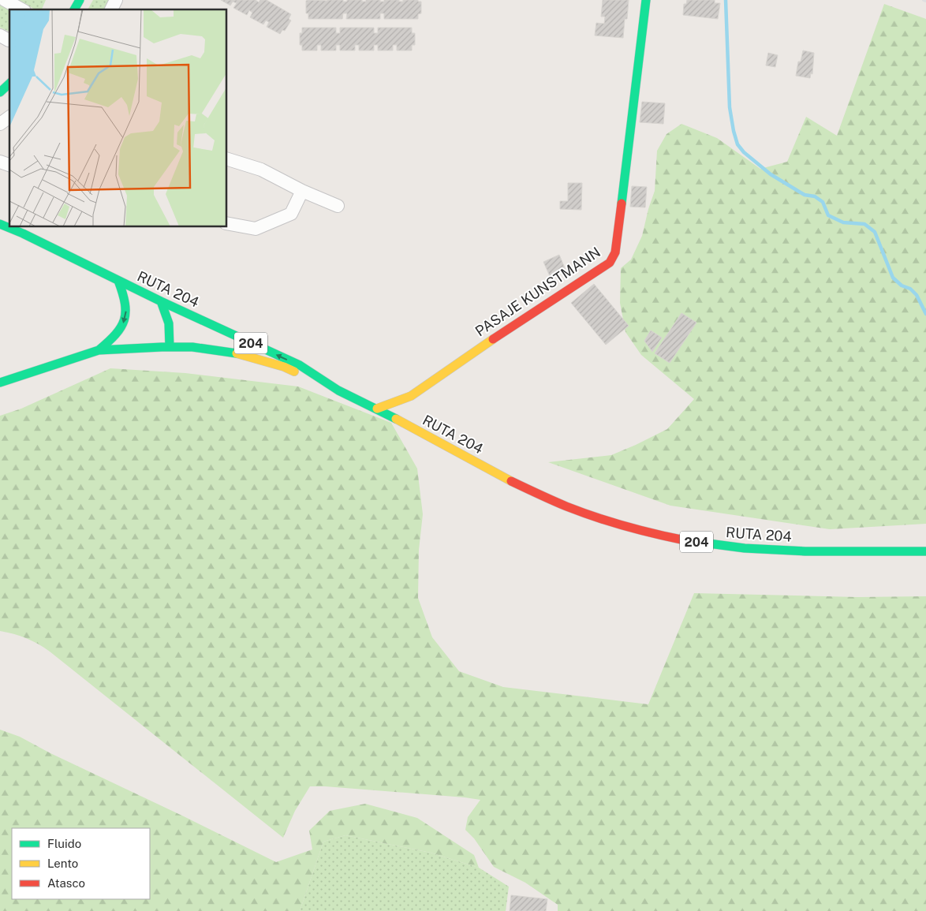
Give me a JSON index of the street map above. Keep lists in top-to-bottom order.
{
  "streets": {
    "main road": ["RUTA 204", "PASAJE KUNSTMANN", "204"]
  },
  "crossings": [
    ["RUTA 204", "PASAJE KUNSTMANN"]
  ],
  "legend": ["Fluido", "Lento", "Atasco"]
}
